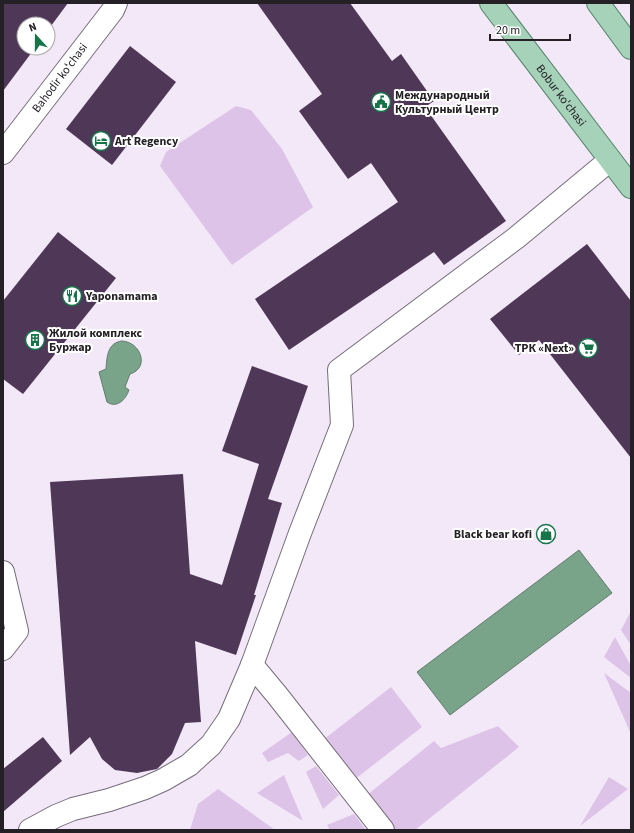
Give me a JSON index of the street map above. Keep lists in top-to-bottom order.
{
  "streets": {
    "main road": ["Bobur ko'chasi"],
    "street": ["Bahodir koʻchasi"]
  },
  "places": {
    "public building": ["Международный Культурный Центр"],
    "hotel": ["Art Regency"],
    "restaurant": ["Yaponamama"],
    "building": ["Жилой комплекс Буржар"],
    "supermarket": ["ТРК «Next»"],
    "shop": ["Black bear kofi"]
  },
  "scale_bar": "20 m",
  "north": "top"
}
